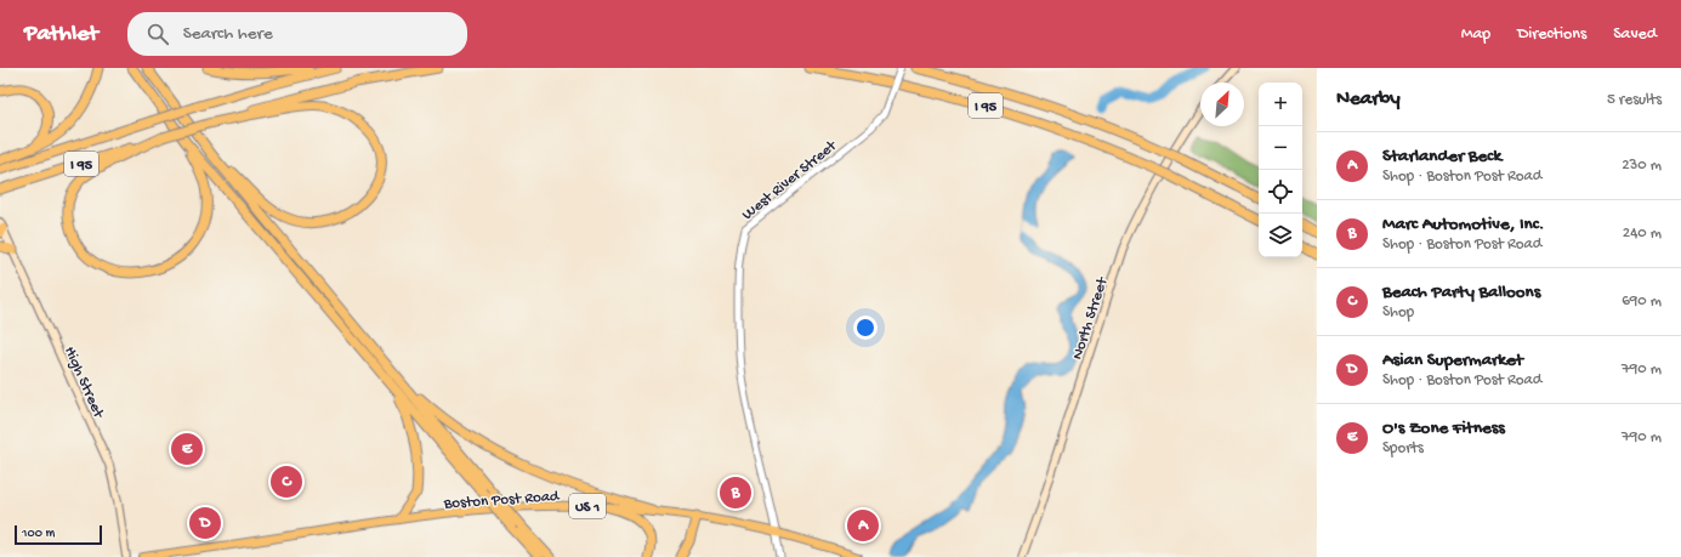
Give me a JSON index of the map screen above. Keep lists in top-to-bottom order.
{
  "streets": {
    "highway": ["I 95"],
    "main road": [
      "North Street",
      "High Street",
      "Boston Post Road",
      "US 1"
    ],
    "street": ["West River Street"]
  },
  "crossings": [
    ["West River Street", "Boston Post Road"]
  ],
  "scale_bar": "100 m",
  "north": "top right",
  "page": {
    "header": "Pathlet",
    "search": "Search here",
    "nav": ["Map", "Directions", "Saved"],
    "heading": ["Nearby", "5 results"],
    "map_buttons": ["+", "−"],
    "list": [
      {
        "mark": "A",
        "name": "Starlander Beck",
        "note": "Shop · Boston Post Road",
        "value": "230 m"
      },
      {
        "mark": "B",
        "name": "Marc Automotive, Inc.",
        "note": "Shop · Boston Post Road",
        "value": "240 m"
      },
      {
        "mark": "C",
        "name": "Beach Party Balloons",
        "note": "Shop",
        "value": "690 m"
      },
      {
        "mark": "D",
        "name": "Asian Supermarket",
        "note": "Shop · Boston Post Road",
        "value": "790 m"
      },
      {
        "mark": "E",
        "name": "O's Zone Fitness",
        "note": "Sports",
        "value": "790 m"
      }
    ],
    "pins": [
      "E",
      "C",
      "B",
      "D",
      "A"
    ],
    "scale": "100 m"
  }
}
